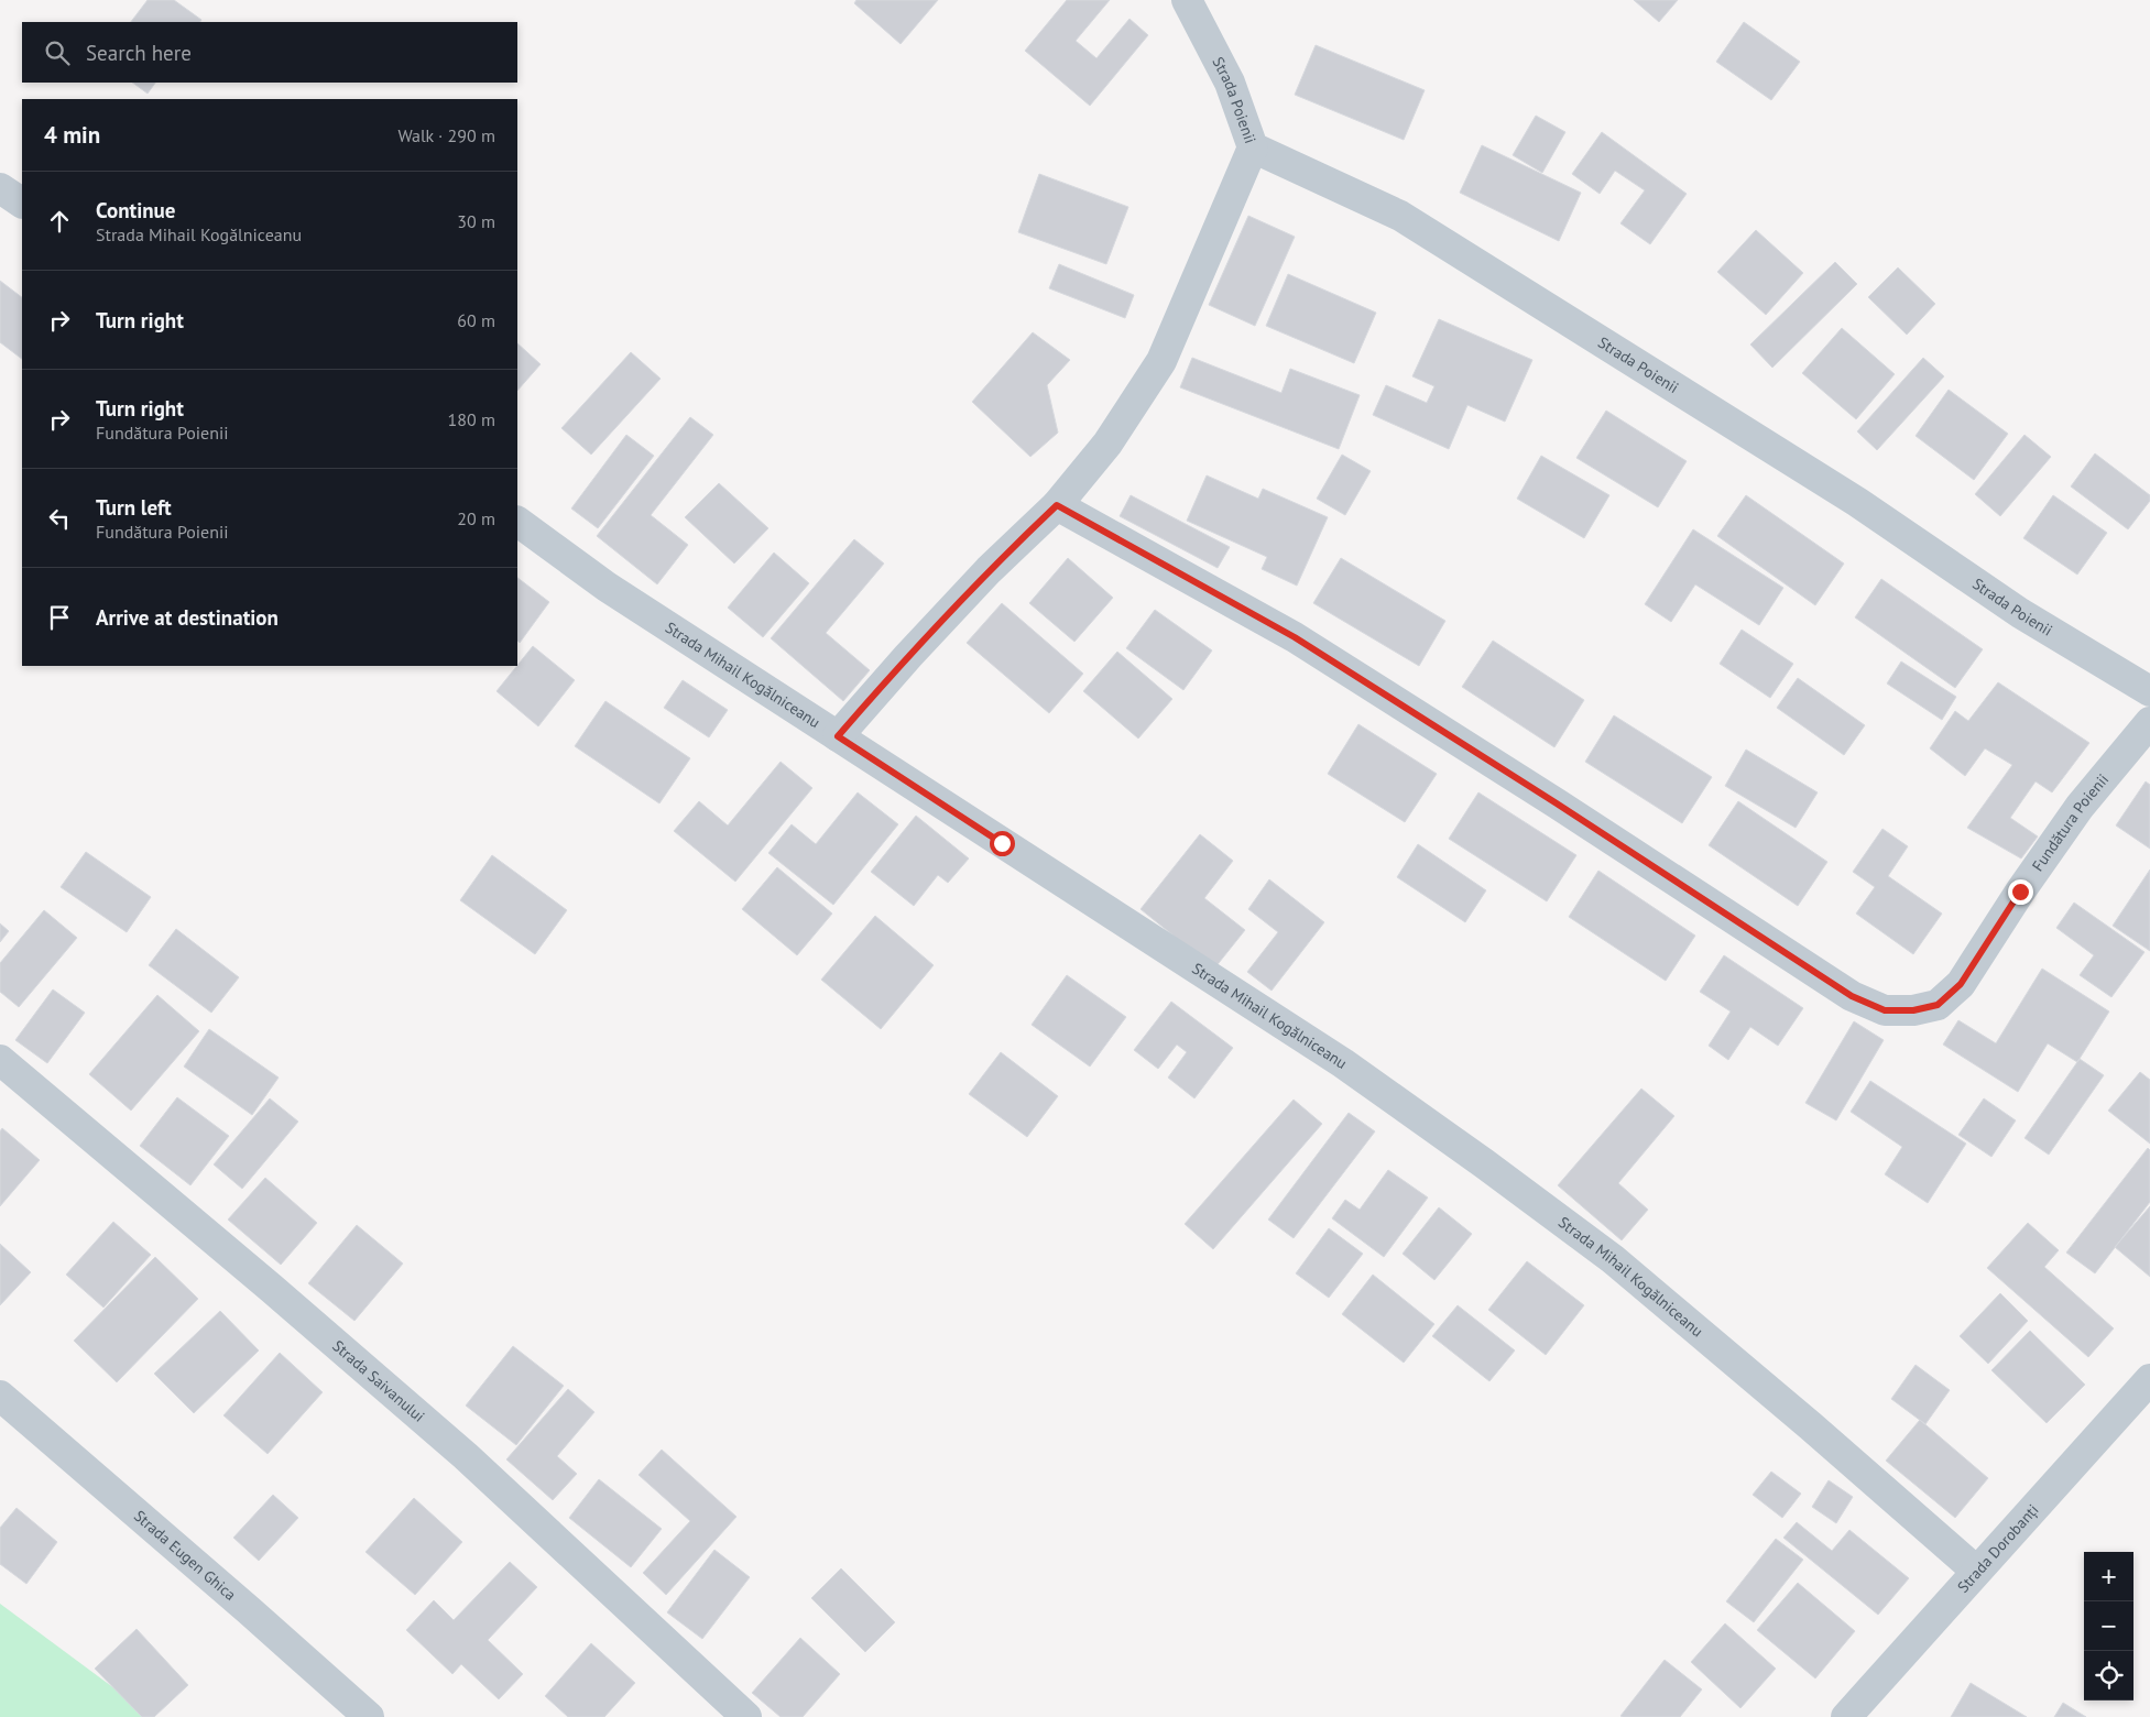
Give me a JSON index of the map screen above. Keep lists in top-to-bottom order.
{
  "streets": {
    "street": [
      "Strada Poienii",
      "Strada Mihail Kogălniceanu",
      "Fundătura Poienii",
      "Strada Saivanului",
      "Strada Dorobanți",
      "Strada Eugen Ghica"
    ]
  },
  "crossings": [
    ["Strada Mihail Kogălniceanu", "Strada Dorobanți"]
  ],
  "page": {
    "search": "Search here",
    "heading": ["4 min", "Walk · 290 m"],
    "list": [
      ["Continue", "Strada Mihail Kogălniceanu", "30 m"],
      ["Turn right", "60 m"],
      ["Turn right", "Fundătura Poienii", "180 m"],
      ["Turn left", "Fundătura Poienii", "20 m"],
      "Arrive at destination"
    ],
    "map_buttons": ["+", "−"]
  }
}
